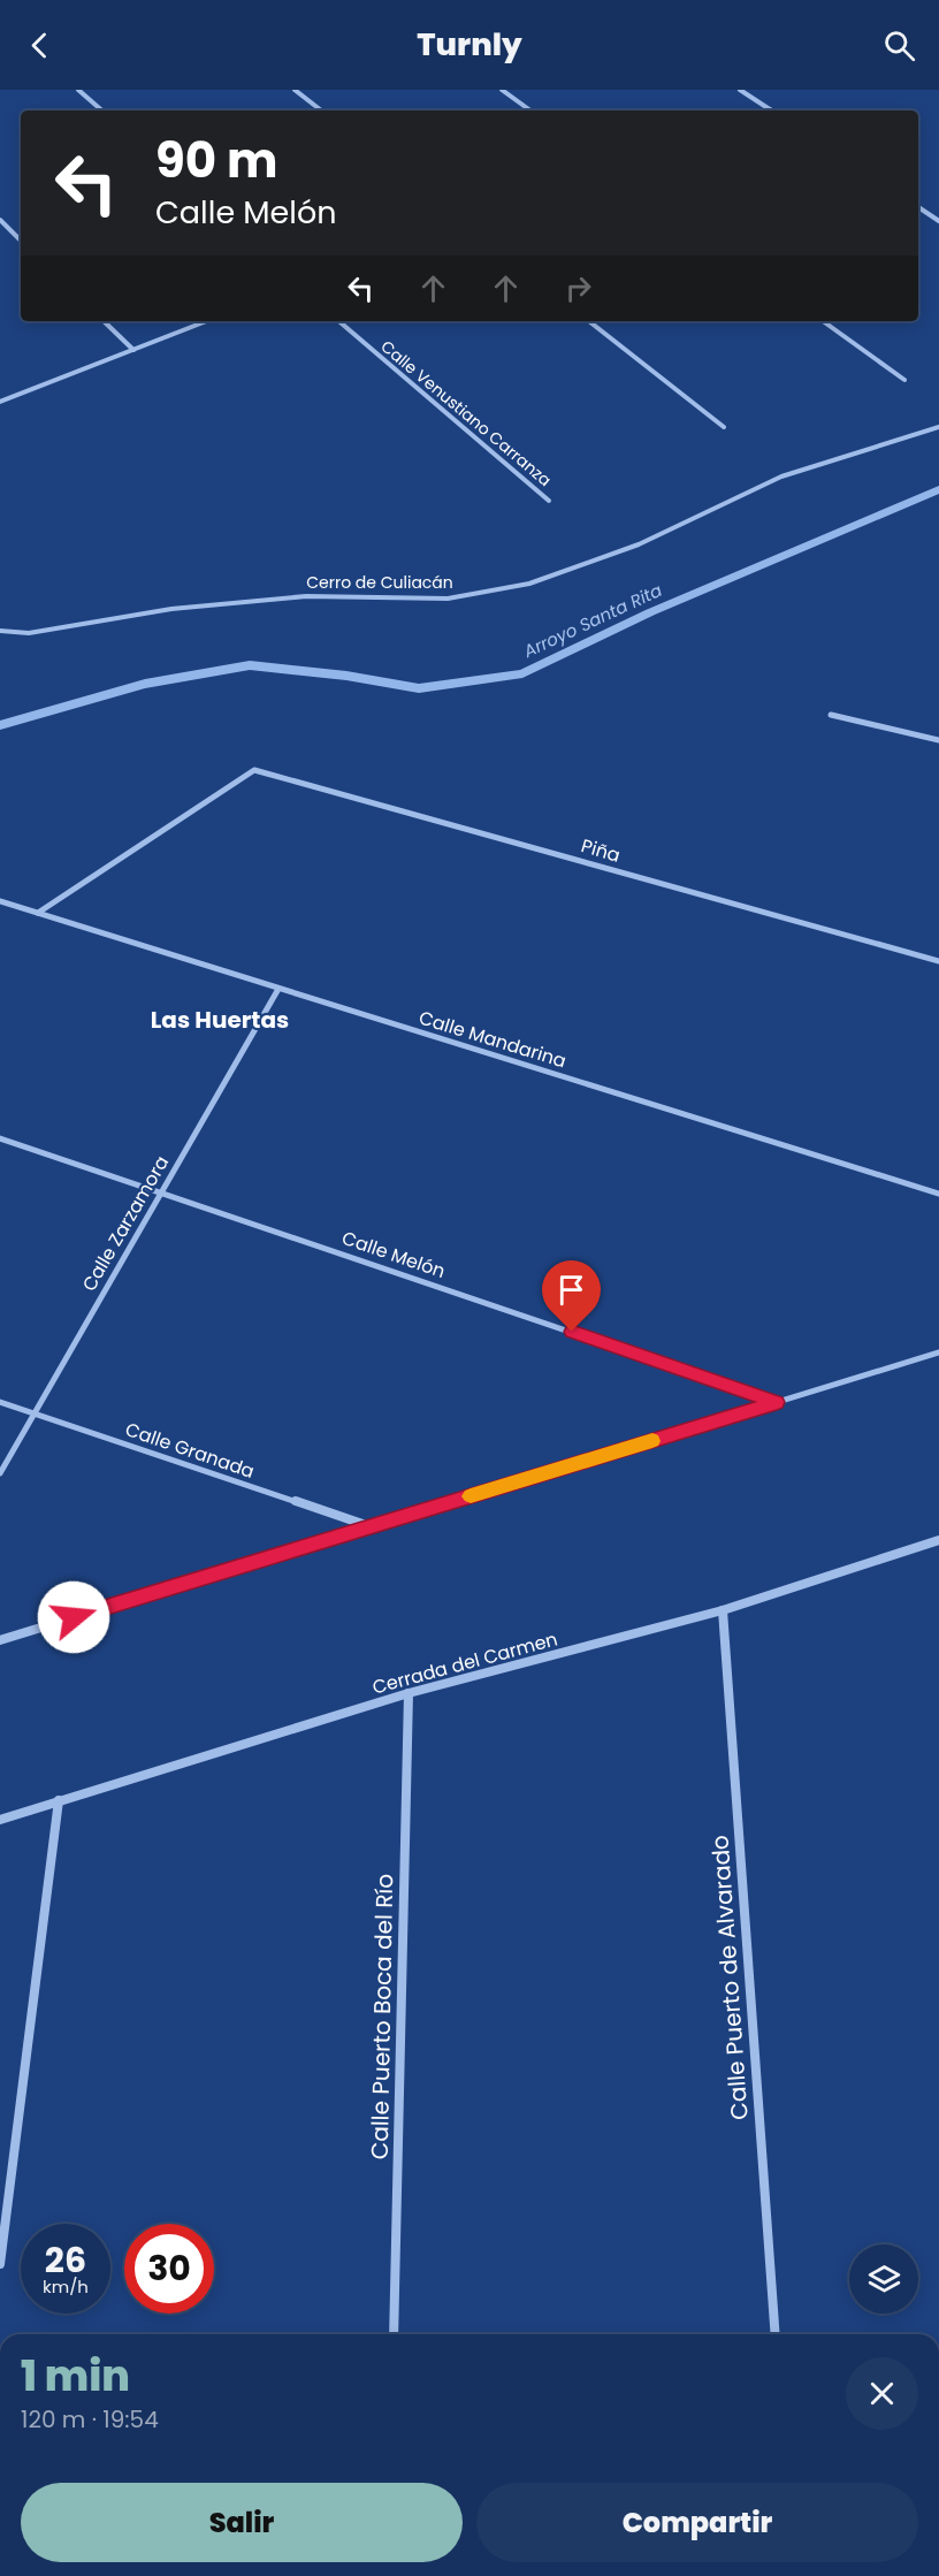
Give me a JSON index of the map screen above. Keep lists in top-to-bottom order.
{
  "streets": {
    "street": [
      "Calle Venustiano Carranza",
      "Cerro de Culiacán",
      "Piña",
      "Calle Mandarina",
      "Calle Zarzamora",
      "Calle Melón",
      "Calle Granada",
      "Cerrada del Carmen",
      "Calle Puerto de Alvarado",
      "Calle Puerto Boca del Río"
    ]
  },
  "crossings": [
    ["Piña", "Calle Mandarina"],
    ["Calle Mandarina", "Calle Zarzamora"],
    ["Calle Zarzamora", "Calle Melón"],
    ["Calle Zarzamora", "Calle Granada"],
    ["Cerrada del Carmen", "Calle Puerto de Alvarado"],
    ["Cerrada del Carmen", "Calle Puerto Boca del Río"]
  ],
  "districts": ["Las Huertas"],
  "water": ["Arroyo Santa Rita"],
  "page": {
    "header": "Turnly",
    "turn": ["90 m", "Calle Melón"],
    "speed": "26 km/h",
    "limit": "30",
    "heading": ["1 min", "120 m · 19:54"],
    "buttons": ["Salir", "Compartir"]
  }
}
